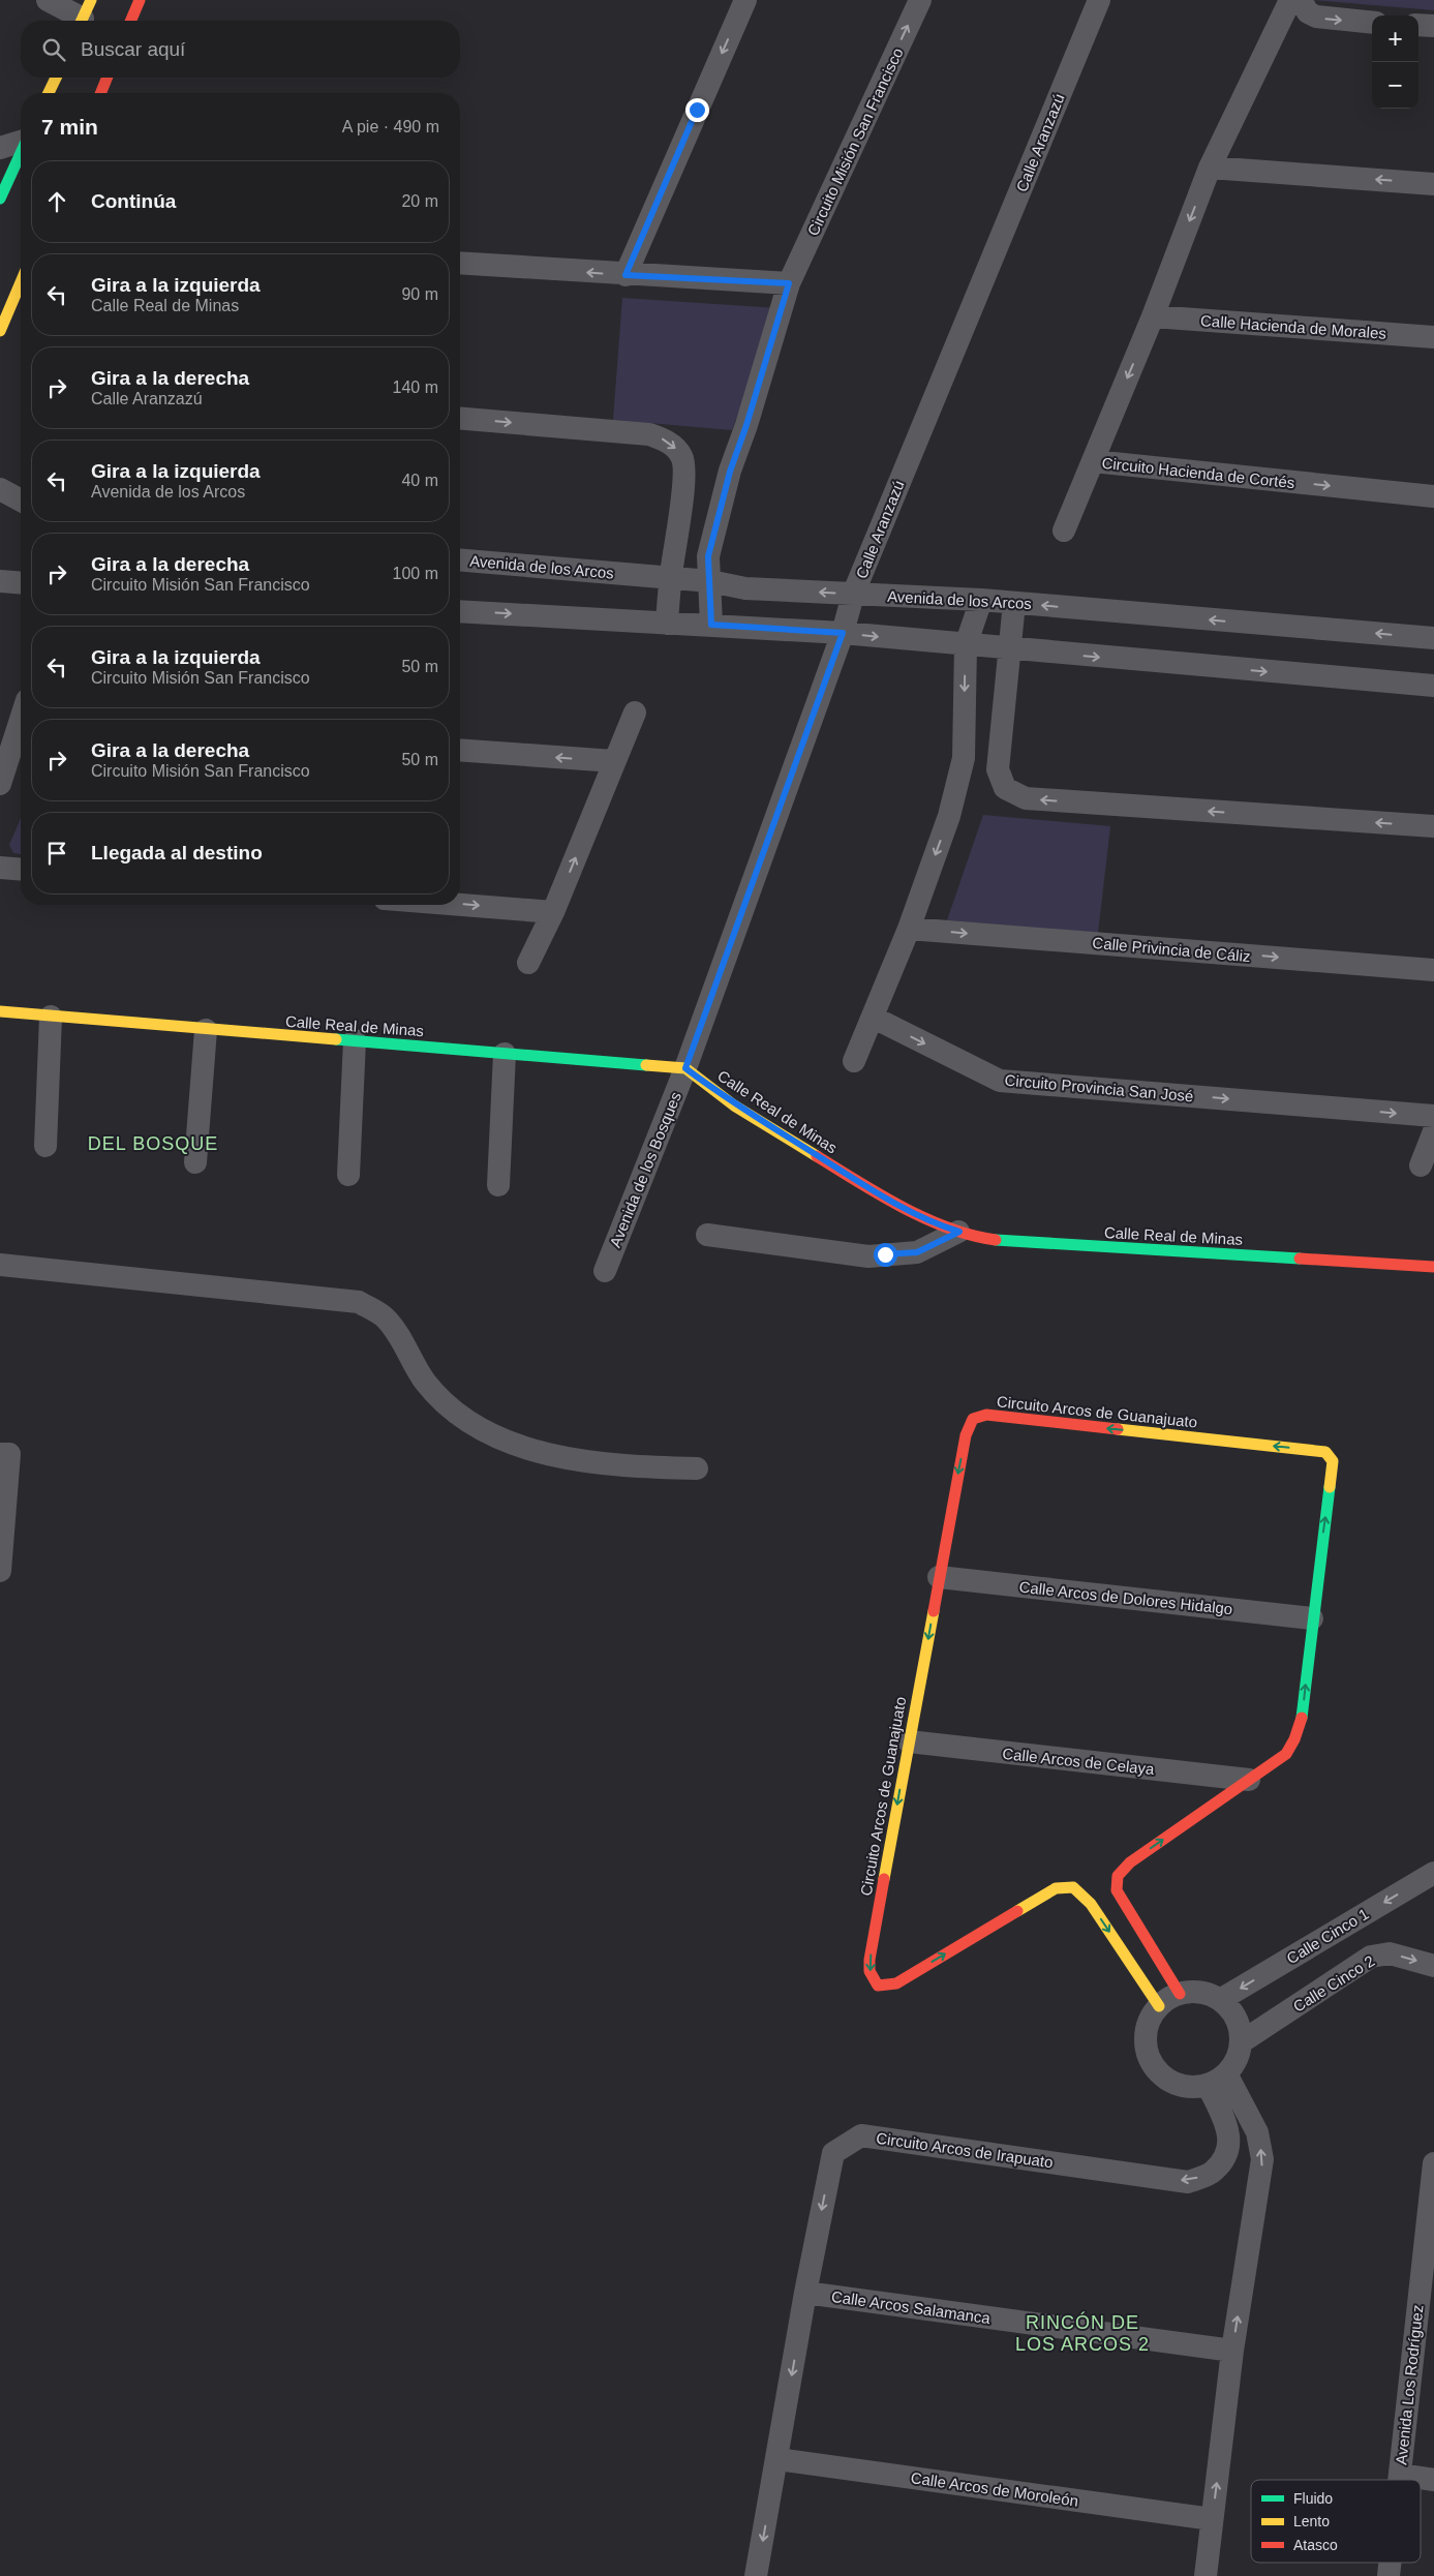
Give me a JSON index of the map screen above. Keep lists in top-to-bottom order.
{
  "streets": {
    "street": [
      "Circuito Misión San Francisco",
      "Calle Aranzazú",
      "Calle Hacienda de Morales",
      "Circuito Hacienda de Cortés",
      "Avenida de los Arcos",
      "Calle Privincia de Cáliz",
      "Calle Real de Minas",
      "Circuito Provincia San José",
      "Avenida de los Bosques",
      "Circuito Arcos de Guanajuato",
      "Calle Arcos de Dolores Hidalgo",
      "Calle Arcos de Celaya",
      "Calle Cinco 1",
      "Calle Cinco 2",
      "Circuito Arcos de Irapuato",
      "Calle Arcos Salamanca",
      "Avenida Los Rodríguez",
      "Calle Arcos de Moroleón"
    ]
  },
  "crossings": [
    ["Circuito Misión San Francisco", "Avenida de los Arcos"],
    ["Calle Aranzazú", "Avenida de los Arcos"],
    ["Calle Aranzazú", "Calle Real de Minas"],
    ["Calle Aranzazú", "Avenida de los Bosques"],
    ["Calle Hacienda de Morales", "Circuito Hacienda de Cortés"],
    ["Calle Real de Minas", "Avenida de los Bosques"],
    ["Circuito Arcos de Guanajuato", "Calle Arcos de Dolores Hidalgo"],
    ["Circuito Arcos de Guanajuato", "Calle Arcos de Celaya"],
    ["Circuito Arcos de Guanajuato", "Calle Cinco 1"],
    ["Circuito Arcos de Guanajuato", "Calle Cinco 2"],
    ["Circuito Arcos de Guanajuato", "Circuito Arcos de Irapuato"],
    ["Calle Cinco 1", "Calle Cinco 2"],
    ["Calle Cinco 1", "Circuito Arcos de Irapuato"],
    ["Calle Cinco 2", "Circuito Arcos de Irapuato"],
    ["Circuito Arcos de Irapuato", "Calle Arcos Salamanca"],
    ["Circuito Arcos de Irapuato", "Calle Arcos de Moroleón"]
  ],
  "one_way": [
    "Calle Privincia de Cáliz",
    "Circuito Provincia San José",
    "Calle Cinco 1",
    "Calle Cinco 2"
  ],
  "districts": ["DEL BOSQUE", "RINCÓN DE LOS ARCOS 2"],
  "legend": ["Fluido", "Lento", "Atasco"],
  "page": {
    "map_buttons": ["+", "−"],
    "search": "Buscar aquí",
    "heading": ["7 min", "A pie · 490 m"],
    "list": [
      ["Continúa", "20 m"],
      ["Gira a la izquierda", "Calle Real de Minas", "90 m"],
      ["Gira a la derecha", "Calle Aranzazú", "140 m"],
      ["Gira a la izquierda", "Avenida de los Arcos", "40 m"],
      ["Gira a la derecha", "Circuito Misión San Francisco", "100 m"],
      ["Gira a la izquierda", "Circuito Misión San Francisco", "50 m"],
      ["Gira a la derecha", "Circuito Misión San Francisco", "50 m"],
      "Llegada al destino"
    ]
  }
}
